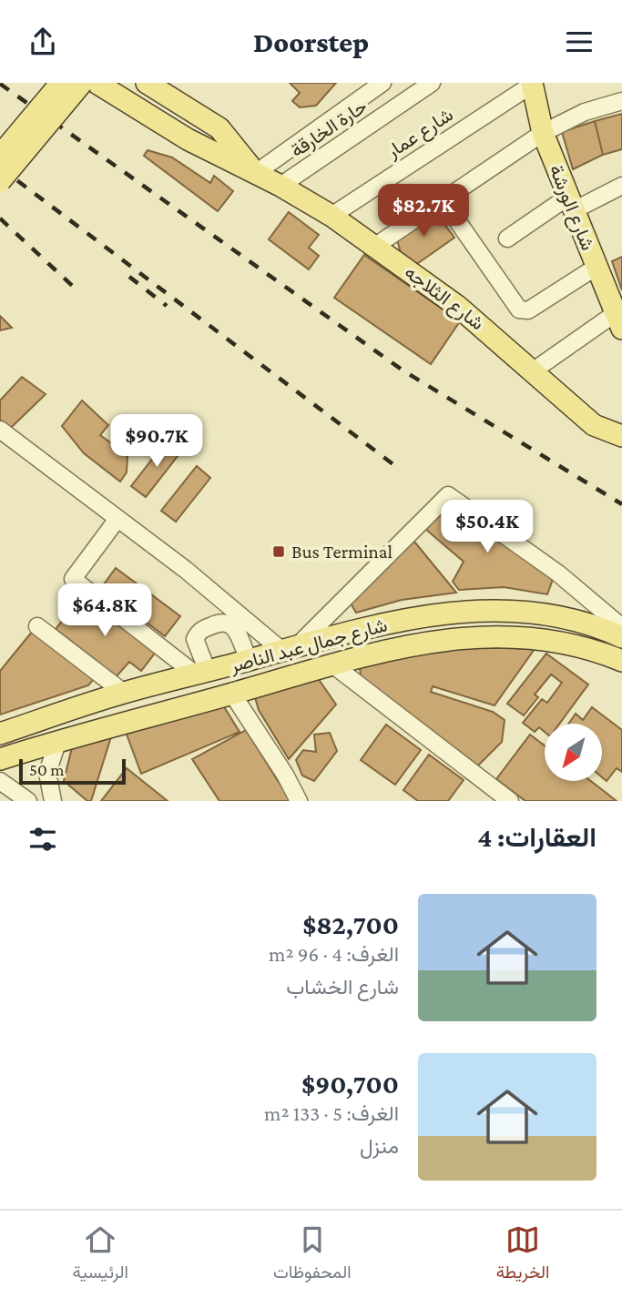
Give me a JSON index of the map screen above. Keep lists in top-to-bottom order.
{
  "streets": {
    "main road": ["شارع الورشة", "شارع الثلاجه", "شارع جمال عبد الناصر"],
    "street": ["حارة الخارقة", "شارع عمار"]
  },
  "crossings": [
    ["حارة الخارقة", "شارع الثلاجه"],
    ["شارع عمار", "شارع الورشة"],
    ["شارع عمار", "شارع الثلاجه"]
  ],
  "places": {
    "transit": ["Bus Terminal"]
  },
  "scale_bar": "50 m",
  "north": "bottom left",
  "page": {
    "header": "Doorstep",
    "price": [
      "$82.7K",
      "$90.7K",
      "$50.4K",
      "$64.8K"
    ],
    "scale": "50 m",
    "heading": "العقارات: 4",
    "list": [
      {
        "name": "$82,700",
        "note": "الغرف: 4 · 96 m² · شارع الخشاب"
      },
      {
        "name": "$90,700",
        "note": "الغرف: 5 · 133 m² · منزل"
      }
    ],
    "tabs": ["الخريطة", "المحفوظات", "الرئيسية"]
  }
}
